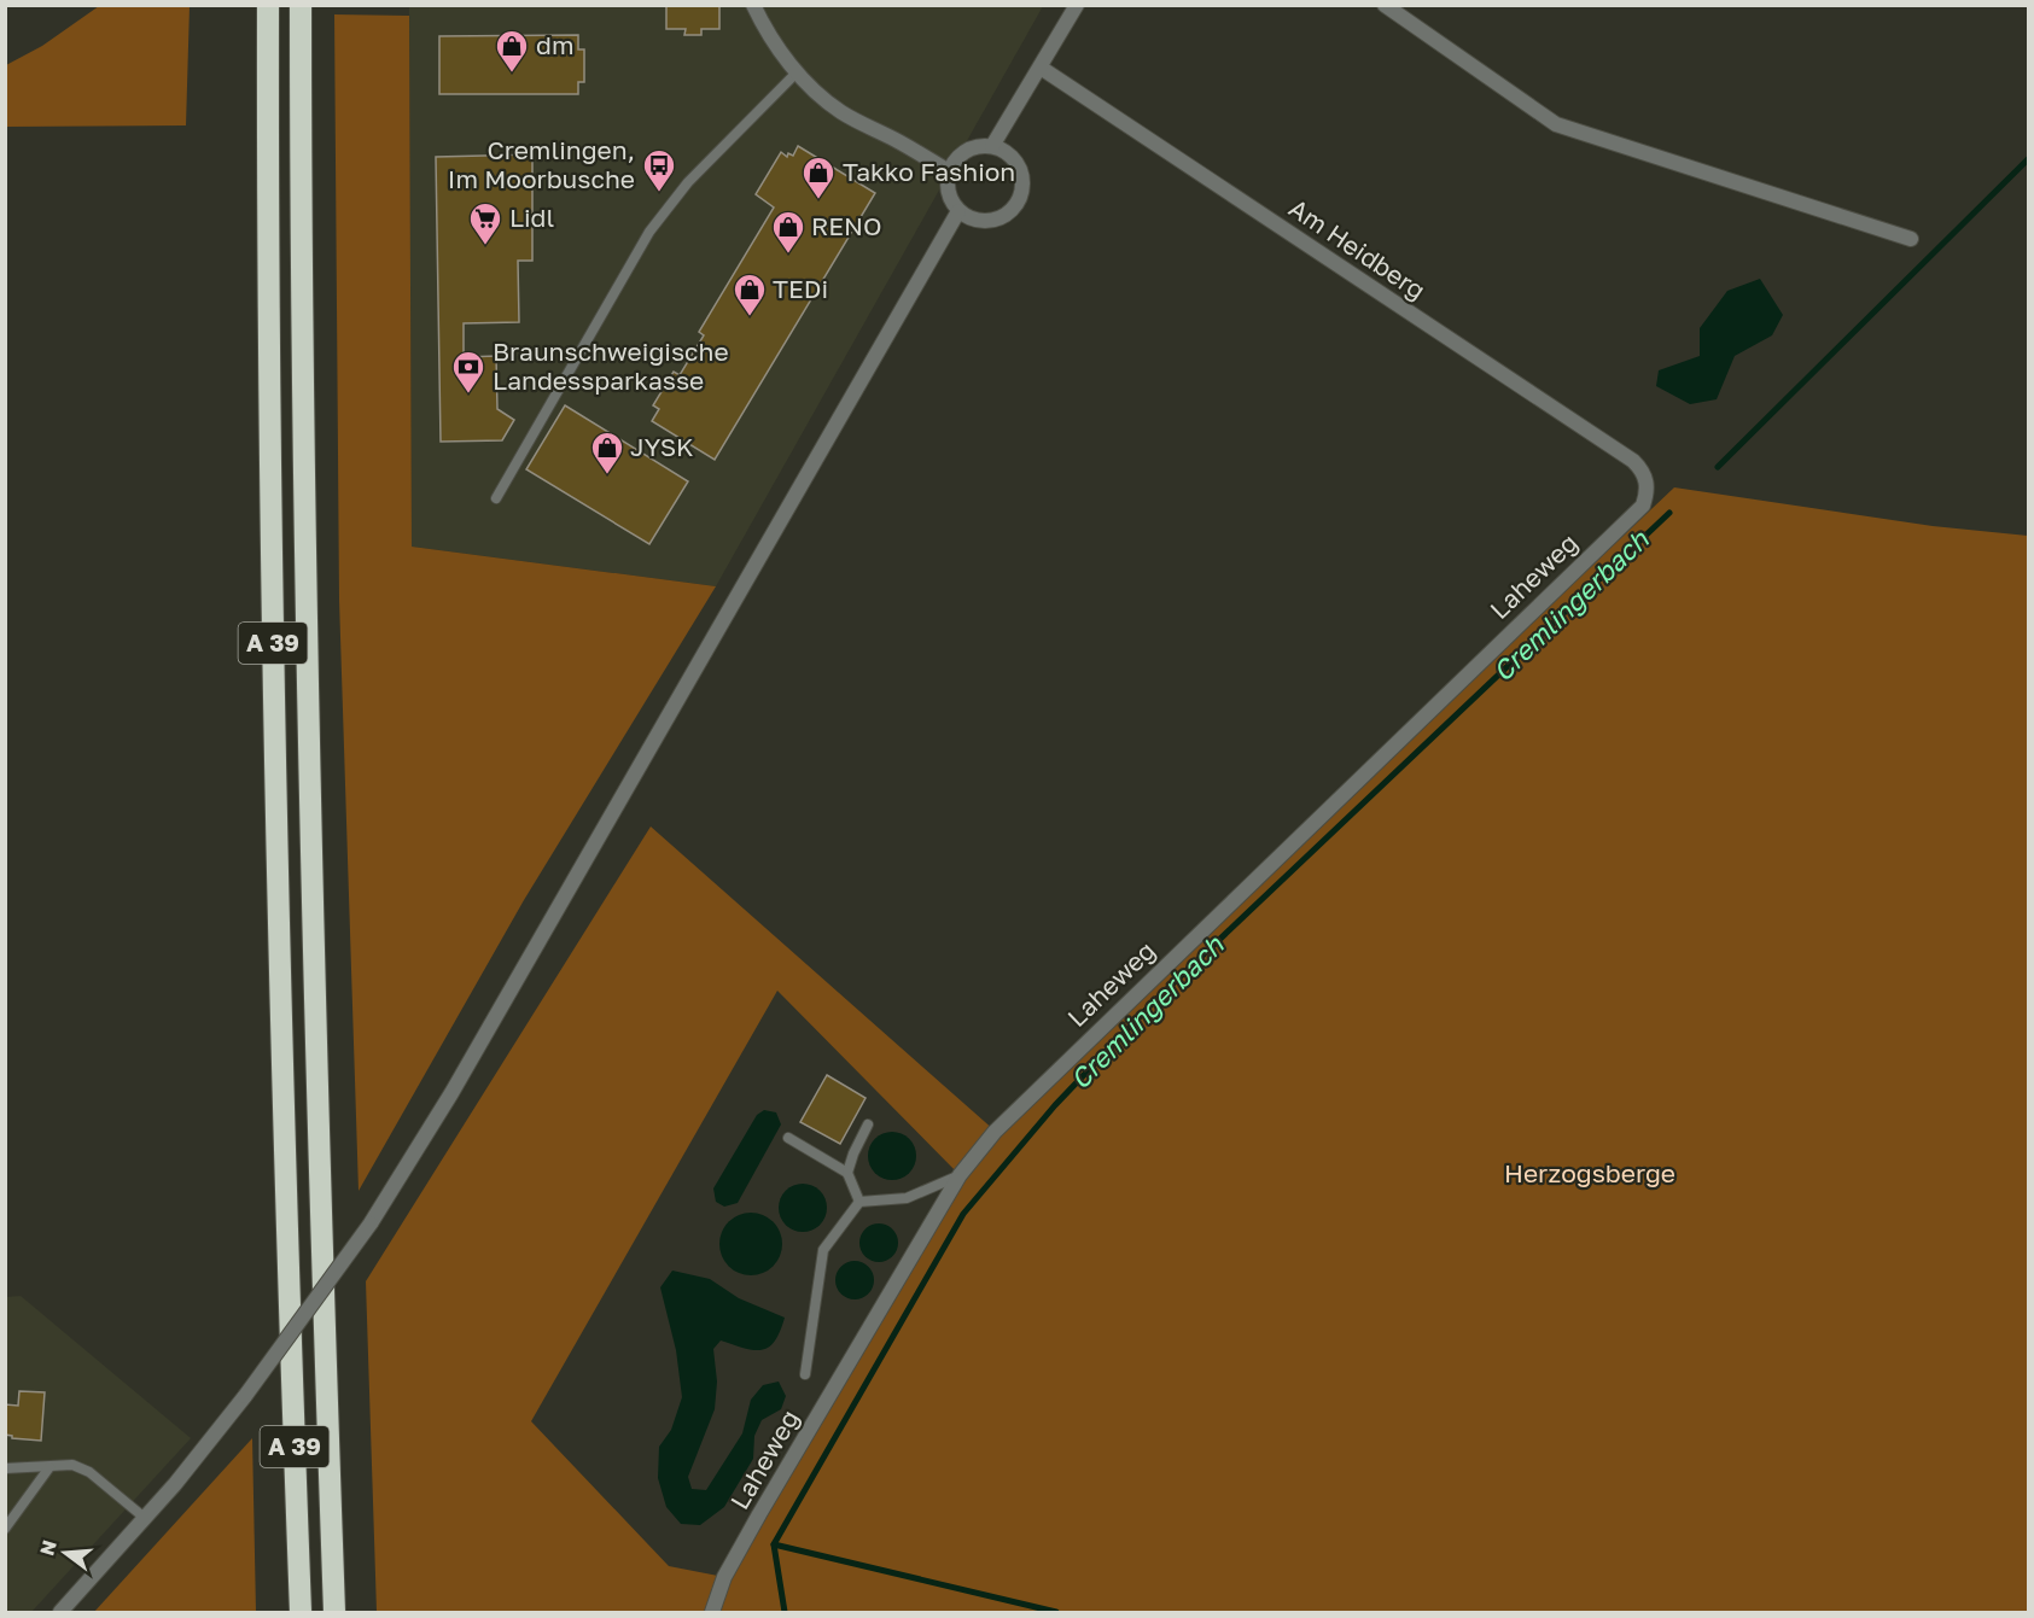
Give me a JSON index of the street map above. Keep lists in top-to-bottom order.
{
  "streets": {
    "highway": ["A 39"],
    "street": ["Am Heidberg", "Laheweg"]
  },
  "crossings": [
    ["Am Heidberg", "Laheweg"]
  ],
  "water": ["Cremlingerbach"],
  "parks": ["Herzogsberge"],
  "places": {
    "shop": [
      "dm",
      "Takko Fashion",
      "RENO",
      "TEDi",
      "JYSK"
    ],
    "bus stop": ["Cremlingen, Im Moorbusche"],
    "supermarket": ["Lidl"],
    "bank": ["Braunschweigische Landessparkasse"]
  },
  "north": "left"
}
